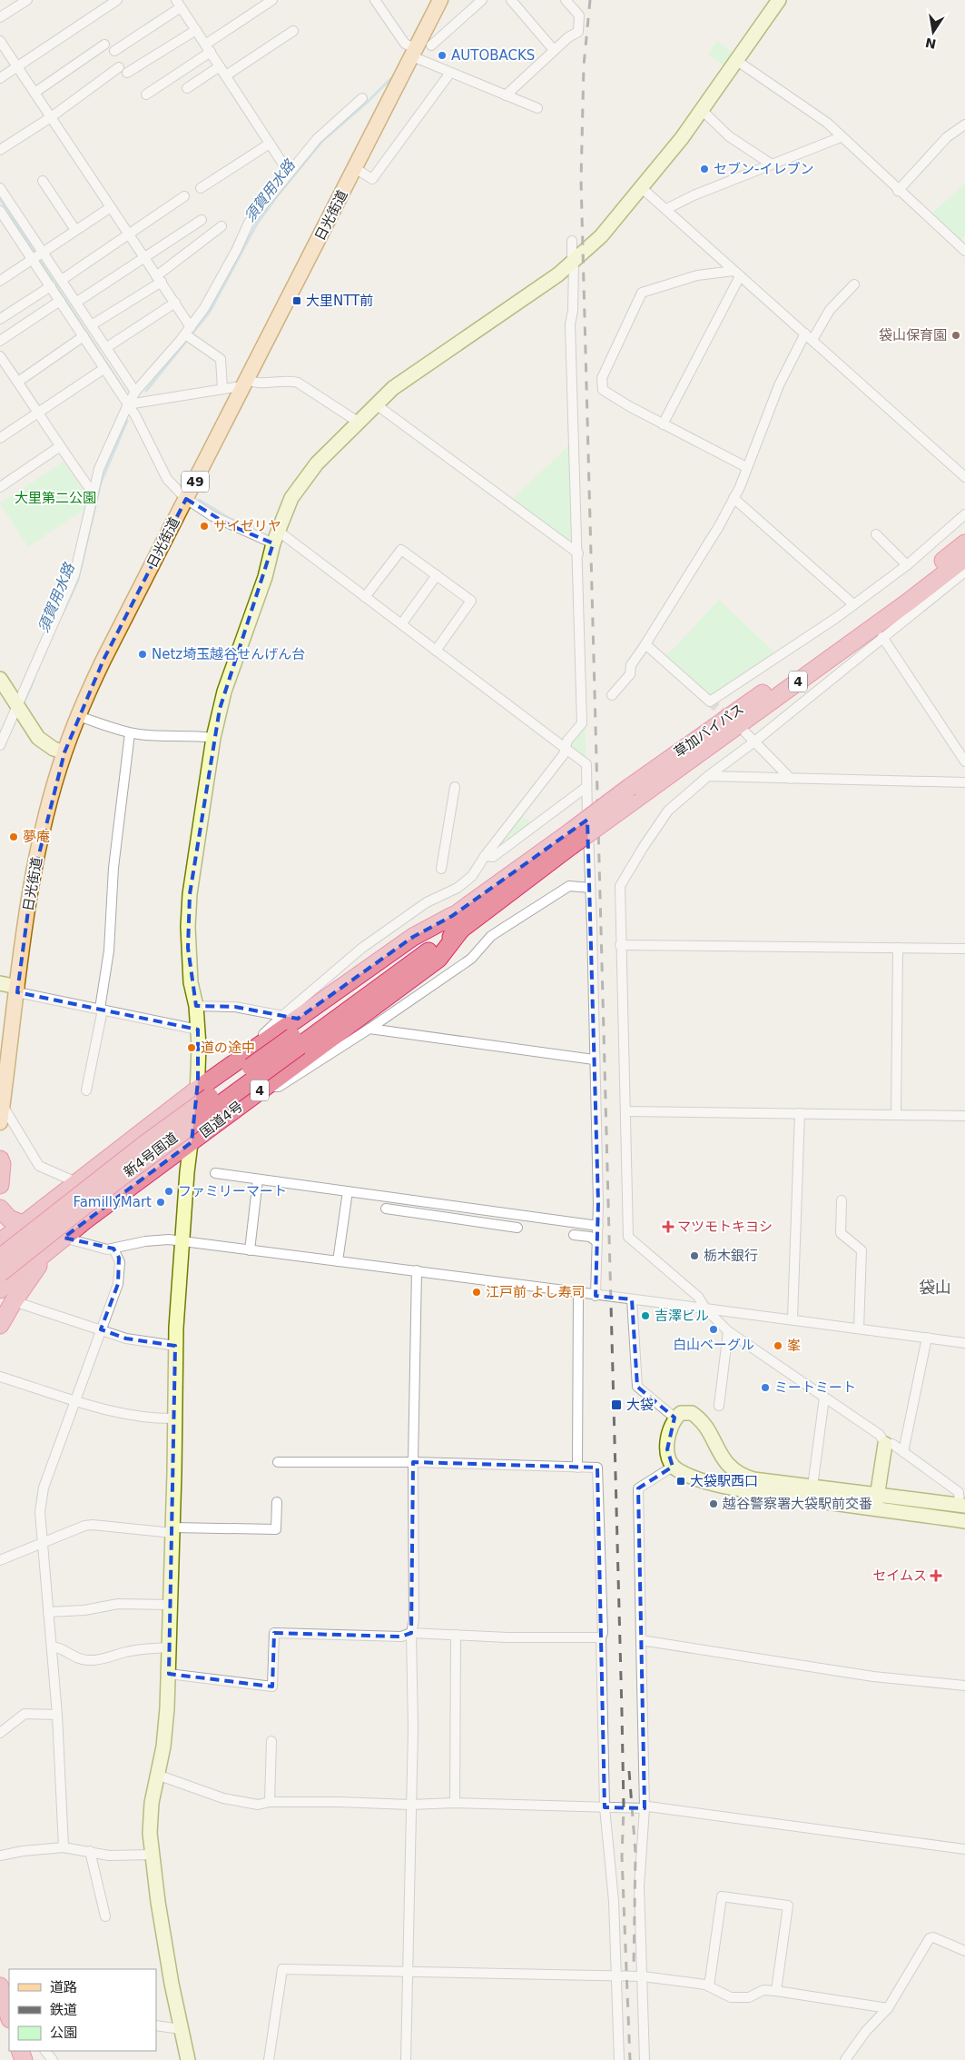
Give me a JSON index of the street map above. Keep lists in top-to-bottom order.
{
  "streets": {
    "highway": [
      "4",
      "草加バイパス",
      "国道4号",
      "新4号国道"
    ],
    "main road": ["日光街道", "49"]
  },
  "crossings": [
    ["4", "草加バイパス"],
    ["4", "国道4号"],
    ["4", "新4号国道"],
    ["草加バイパス", "国道4号"],
    ["草加バイパス", "新4号国道"],
    ["国道4号", "新4号国道"]
  ],
  "districts": ["袋山"],
  "water": ["須賀用水路"],
  "parks": ["大里第二公園"],
  "places": {
    "other": [
      "AUTOBACKS",
      "セブン-イレブン",
      "袋山保育園",
      "サイゼリヤ",
      "Netz埼玉越谷せんげん台",
      "夢庵",
      "道の途中",
      "ファミリーマート",
      "FamillyMart",
      "栃木銀行",
      "江戸前 よし寿司",
      "吉澤ビル",
      "白山ベーグル",
      "峯",
      "ミートミート",
      "越谷警察署大袋駅前交番"
    ],
    "transit": ["大里NTT前", "大袋", "大袋駅西口"],
    "health": ["マツモトキヨシ", "セイムス"]
  },
  "legend": ["道路", "鉄道", "公園"],
  "north": "bottom"
}
